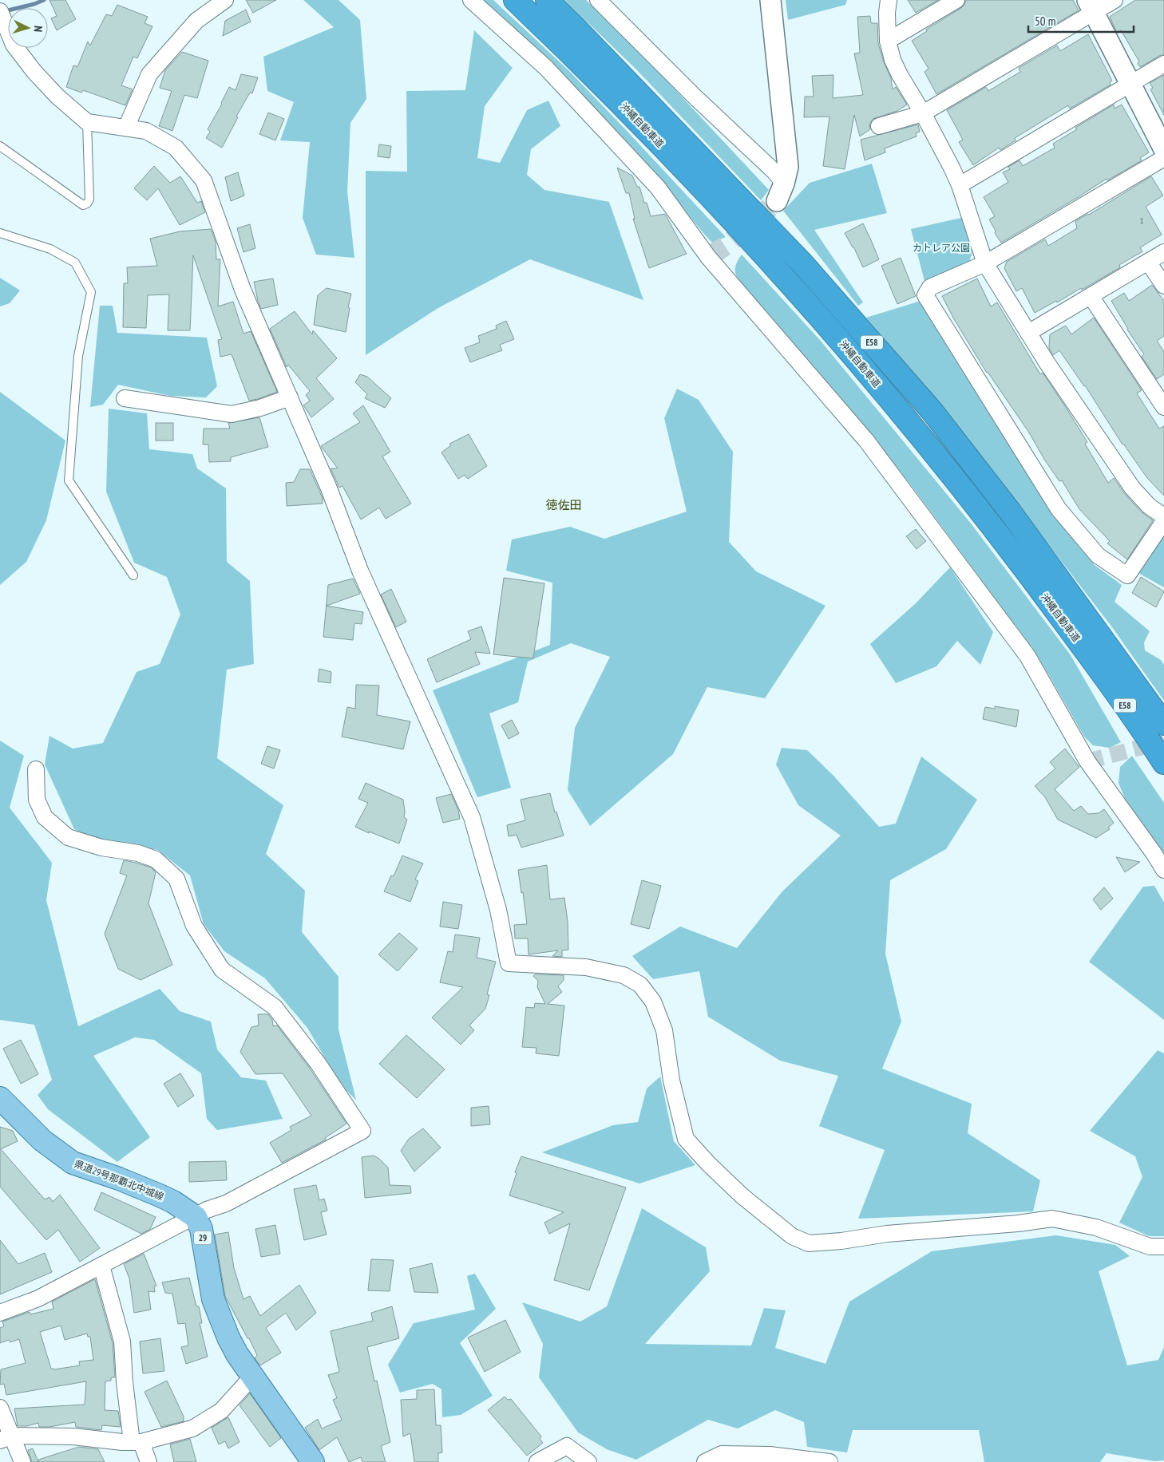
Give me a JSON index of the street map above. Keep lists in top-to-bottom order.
{
  "streets": {
    "highway": ["沖縄自動車道", "E58"],
    "main road": ["県道29号那覇北中城線", "29"]
  },
  "crossings": [
    ["県道29号那覇北中城線", "29"]
  ],
  "districts": ["徳佐田"],
  "parks": ["カトレア公園"],
  "house_numbers": ["1"],
  "scale_bar": "50 m",
  "north": "right"
}
